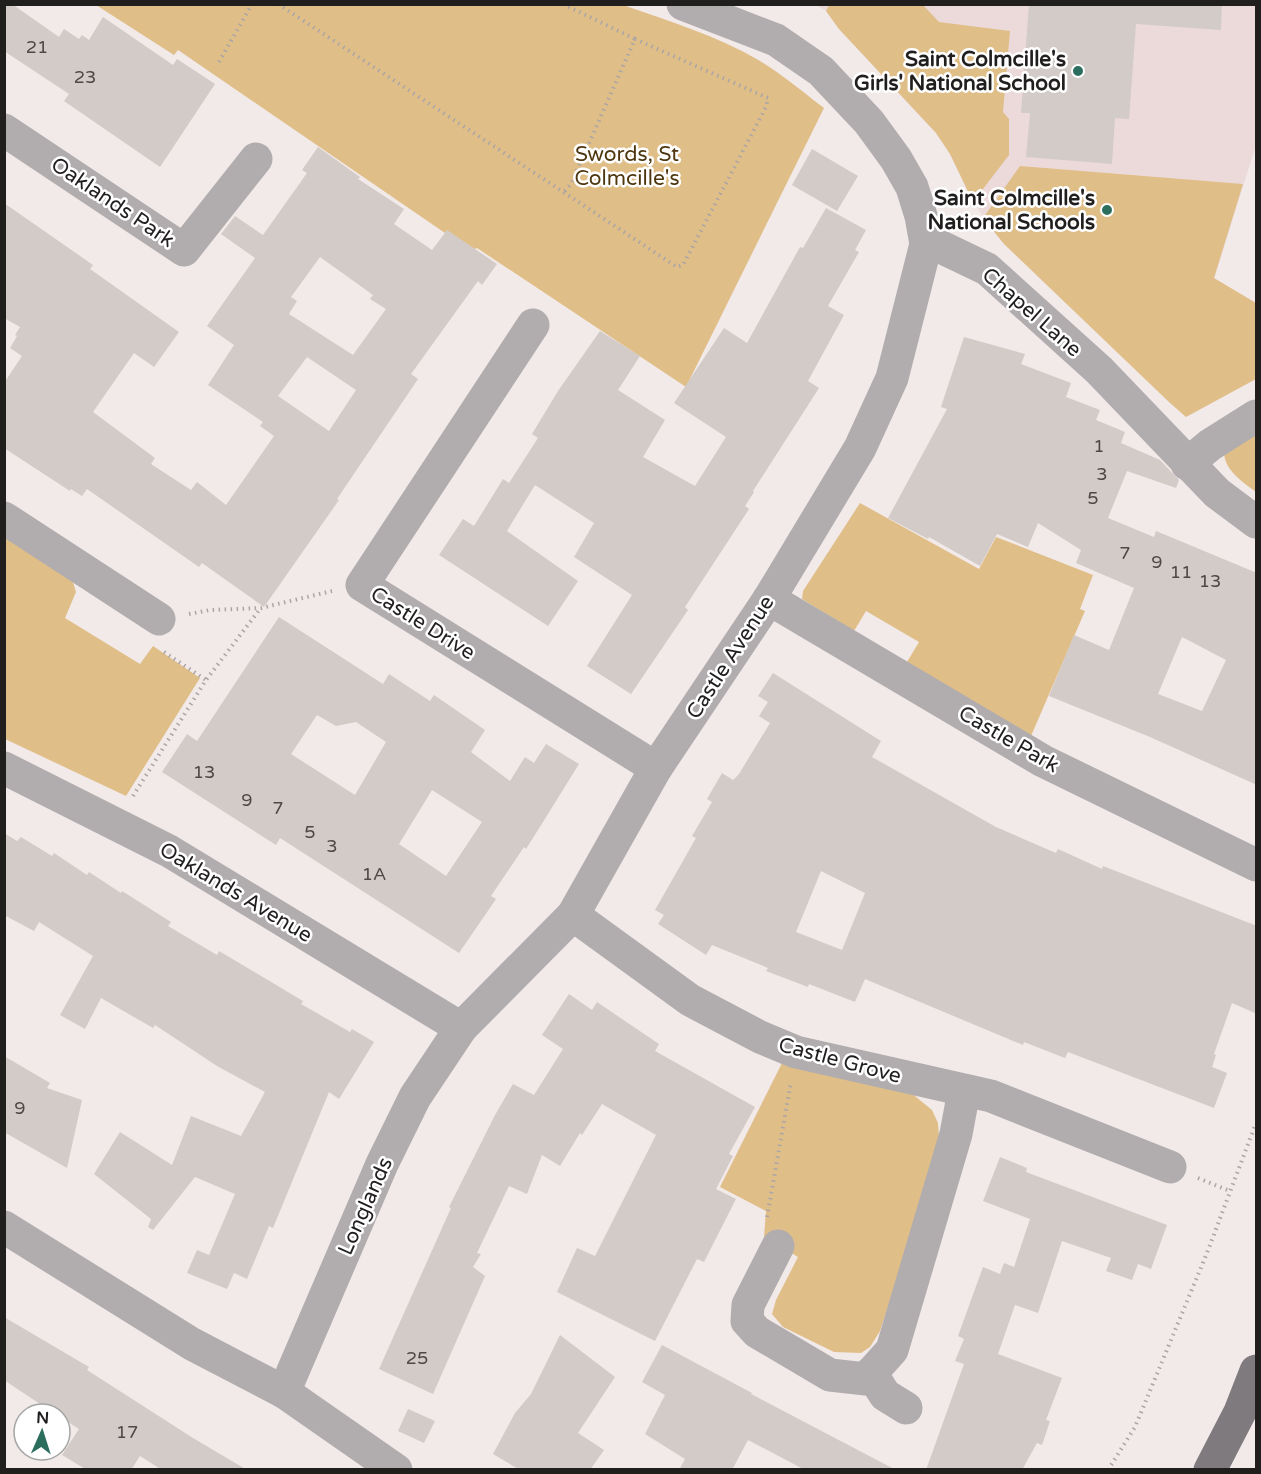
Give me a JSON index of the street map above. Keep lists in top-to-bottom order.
{
  "streets": {
    "street": [
      "Oaklands Park",
      "Chapel Lane",
      "Castle Drive",
      "Castle Avenue",
      "Castle Park",
      "Oaklands Avenue",
      "Castle Grove",
      "Longlands"
    ]
  },
  "crossings": [
    ["Chapel Lane", "Castle Avenue"],
    ["Castle Drive", "Castle Avenue"],
    ["Castle Avenue", "Castle Park"],
    ["Castle Avenue", "Oaklands Avenue"],
    ["Castle Avenue", "Castle Grove"],
    ["Castle Avenue", "Longlands"],
    ["Oaklands Avenue", "Longlands"]
  ],
  "parks": ["Swords, St Colmcille's"],
  "places": ["Saint Colmcille's Girls' National School", "Saint Colmcille's National Schools"],
  "house_numbers": [
    "21",
    "23",
    "1",
    "3",
    "5",
    "7",
    "9",
    "11",
    "13",
    "13",
    "9",
    "7",
    "5",
    "3",
    "1A",
    "9",
    "25",
    "17"
  ],
  "north": "top"
}
